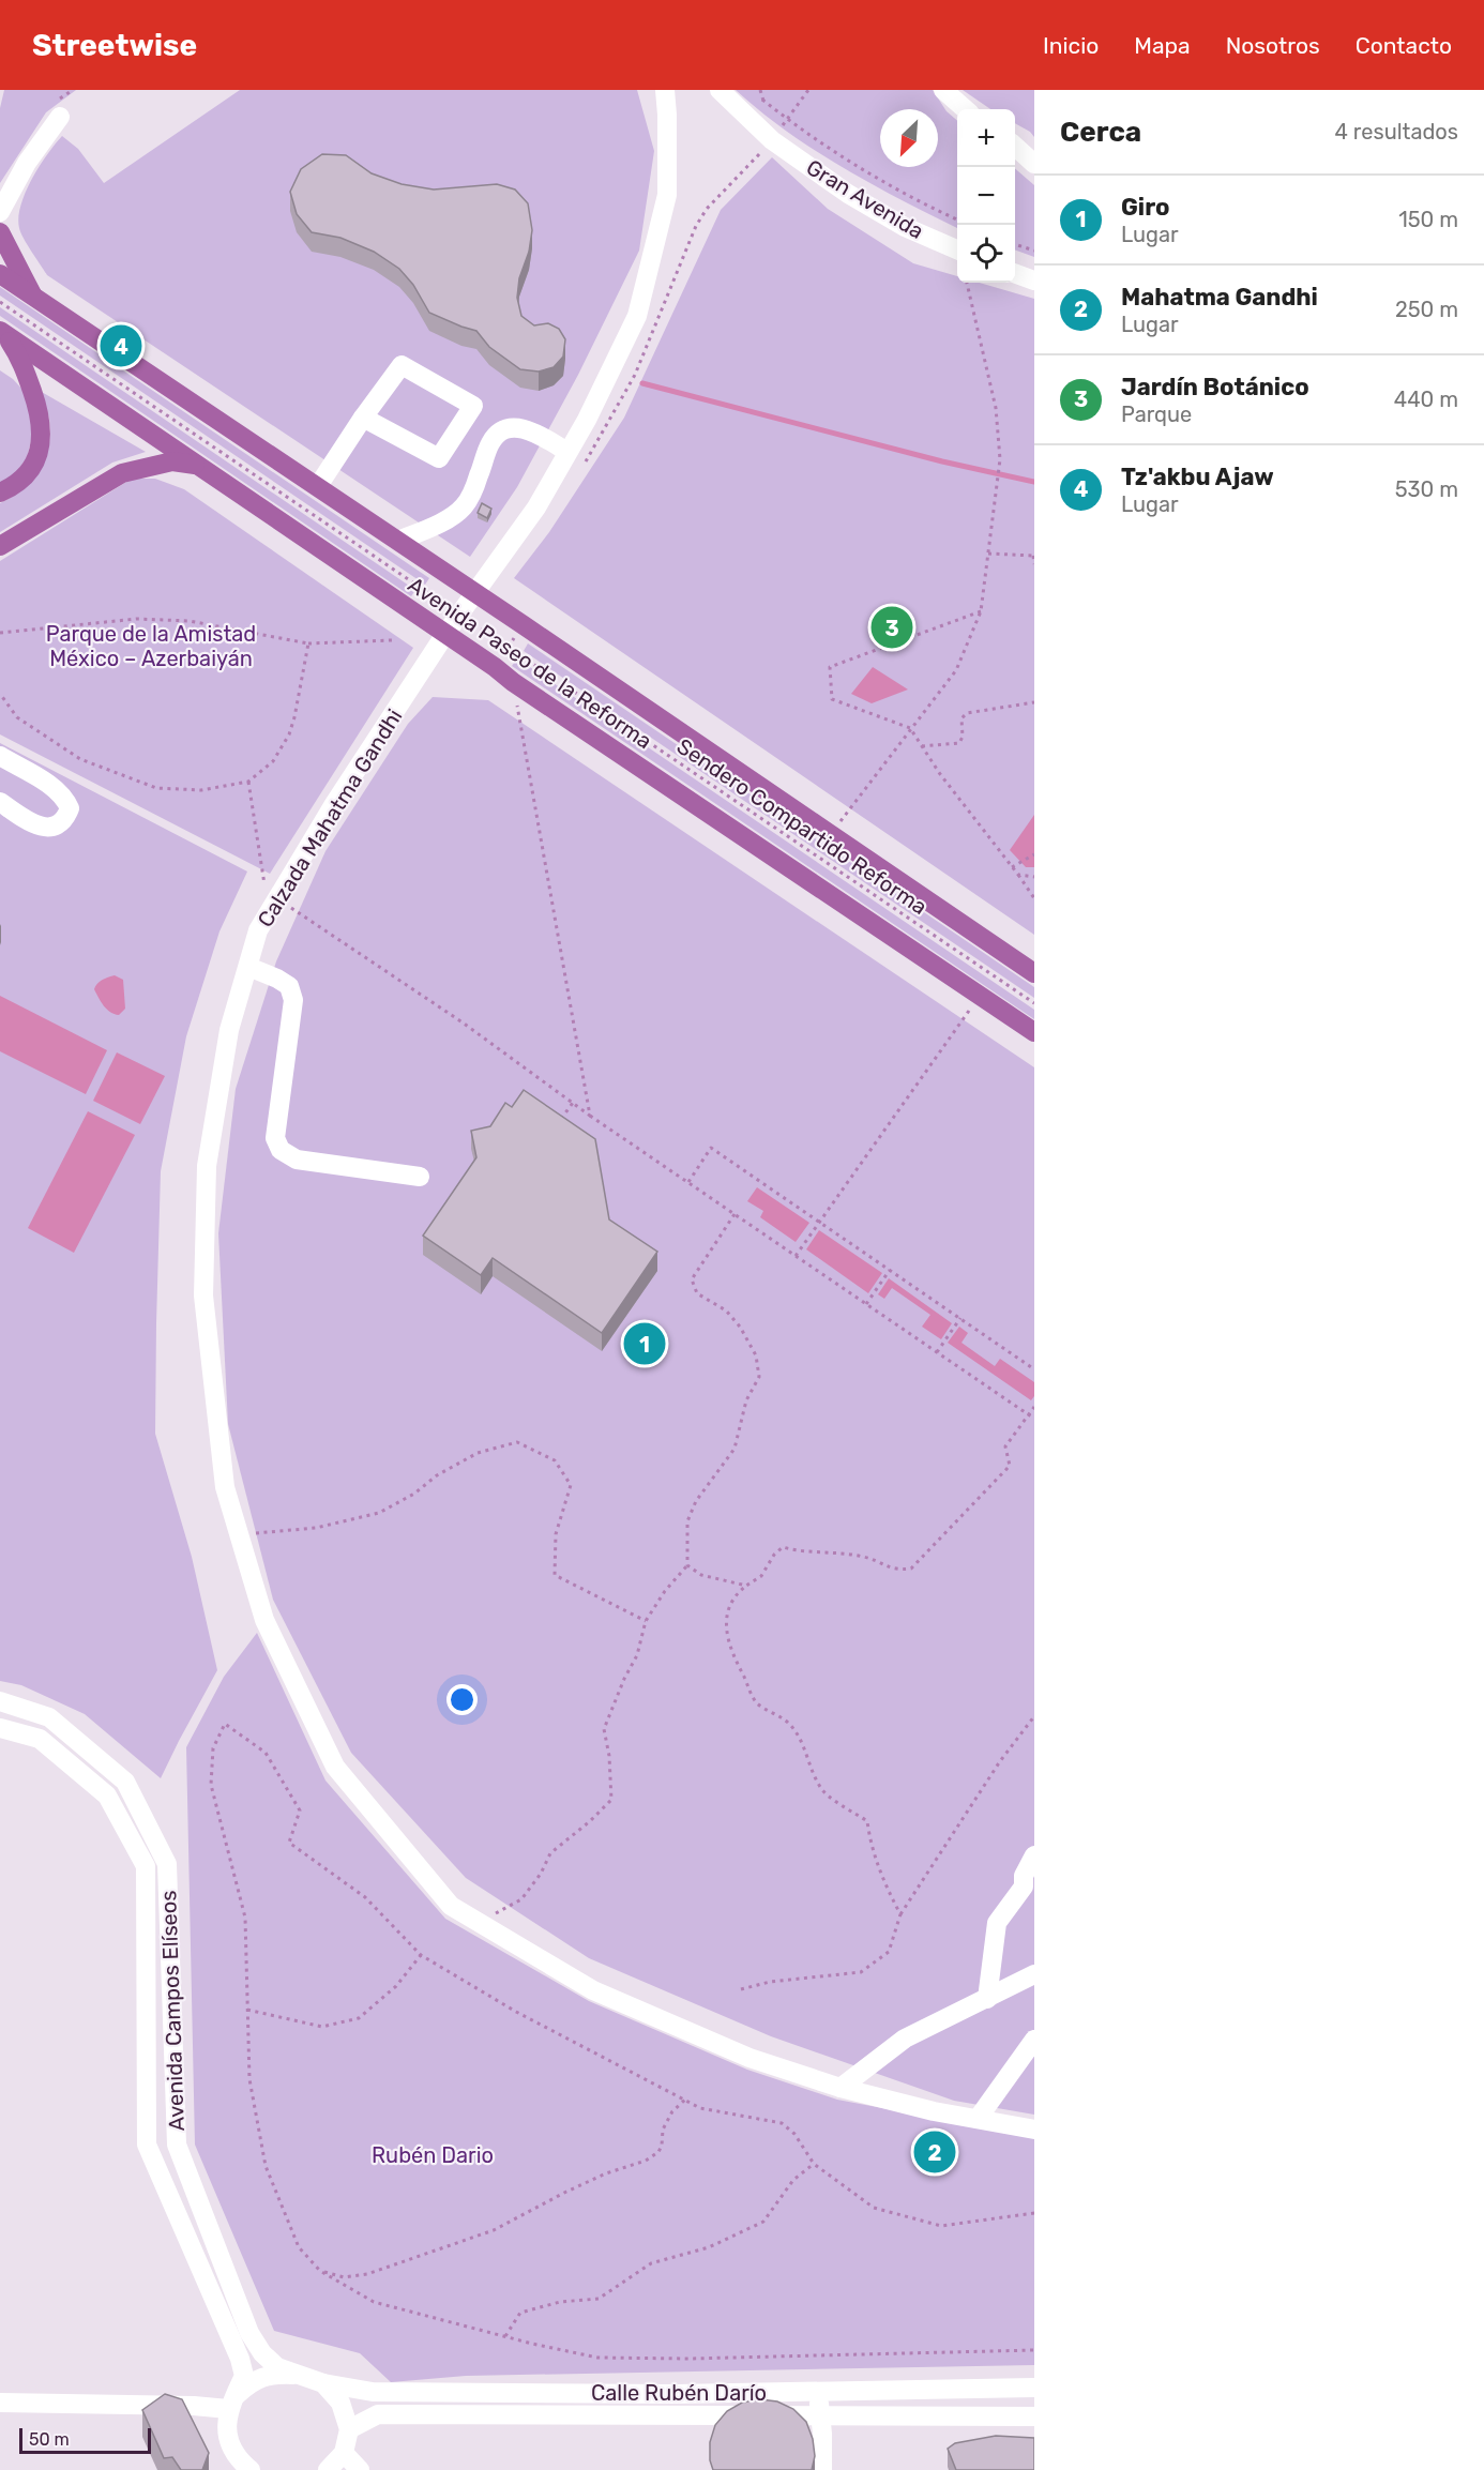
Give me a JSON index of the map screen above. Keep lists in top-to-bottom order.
{
  "streets": {
    "main road": ["Avenida Paseo de la Reforma"],
    "street": [
      "Gran Avenida",
      "Calzada Mahatma Gandhi",
      "Avenida Campos Elíseos",
      "Calle Rubén Darío"
    ],
    "path": ["Sendero Compartido Reforma"]
  },
  "crossings": [
    ["Avenida Paseo de la Reforma", "Calzada Mahatma Gandhi"],
    ["Avenida Campos Elíseos", "Calle Rubén Darío"]
  ],
  "parks": ["Parque de la Amistad México – Azerbaiyán", "Rubén Dario"],
  "scale_bar": "50 m",
  "north": "bottom left",
  "page": {
    "header": "Streetwise",
    "nav": [
      "Inicio",
      "Mapa",
      "Nosotros",
      "Contacto"
    ],
    "heading": ["Cerca", "4 resultados"],
    "map_buttons": ["+", "−"],
    "list": [
      {
        "mark": "1",
        "name": "Giro",
        "note": "Lugar",
        "value": "150 m"
      },
      {
        "mark": "2",
        "name": "Mahatma Gandhi",
        "note": "Lugar",
        "value": "250 m"
      },
      {
        "mark": "3",
        "name": "Jardín Botánico",
        "note": "Parque",
        "value": "440 m"
      },
      {
        "mark": "4",
        "name": "Tz'akbu Ajaw",
        "note": "Lugar",
        "value": "530 m"
      }
    ],
    "pins": [
      "4",
      "3",
      "1",
      "2"
    ],
    "scale": "50 m"
  }
}
